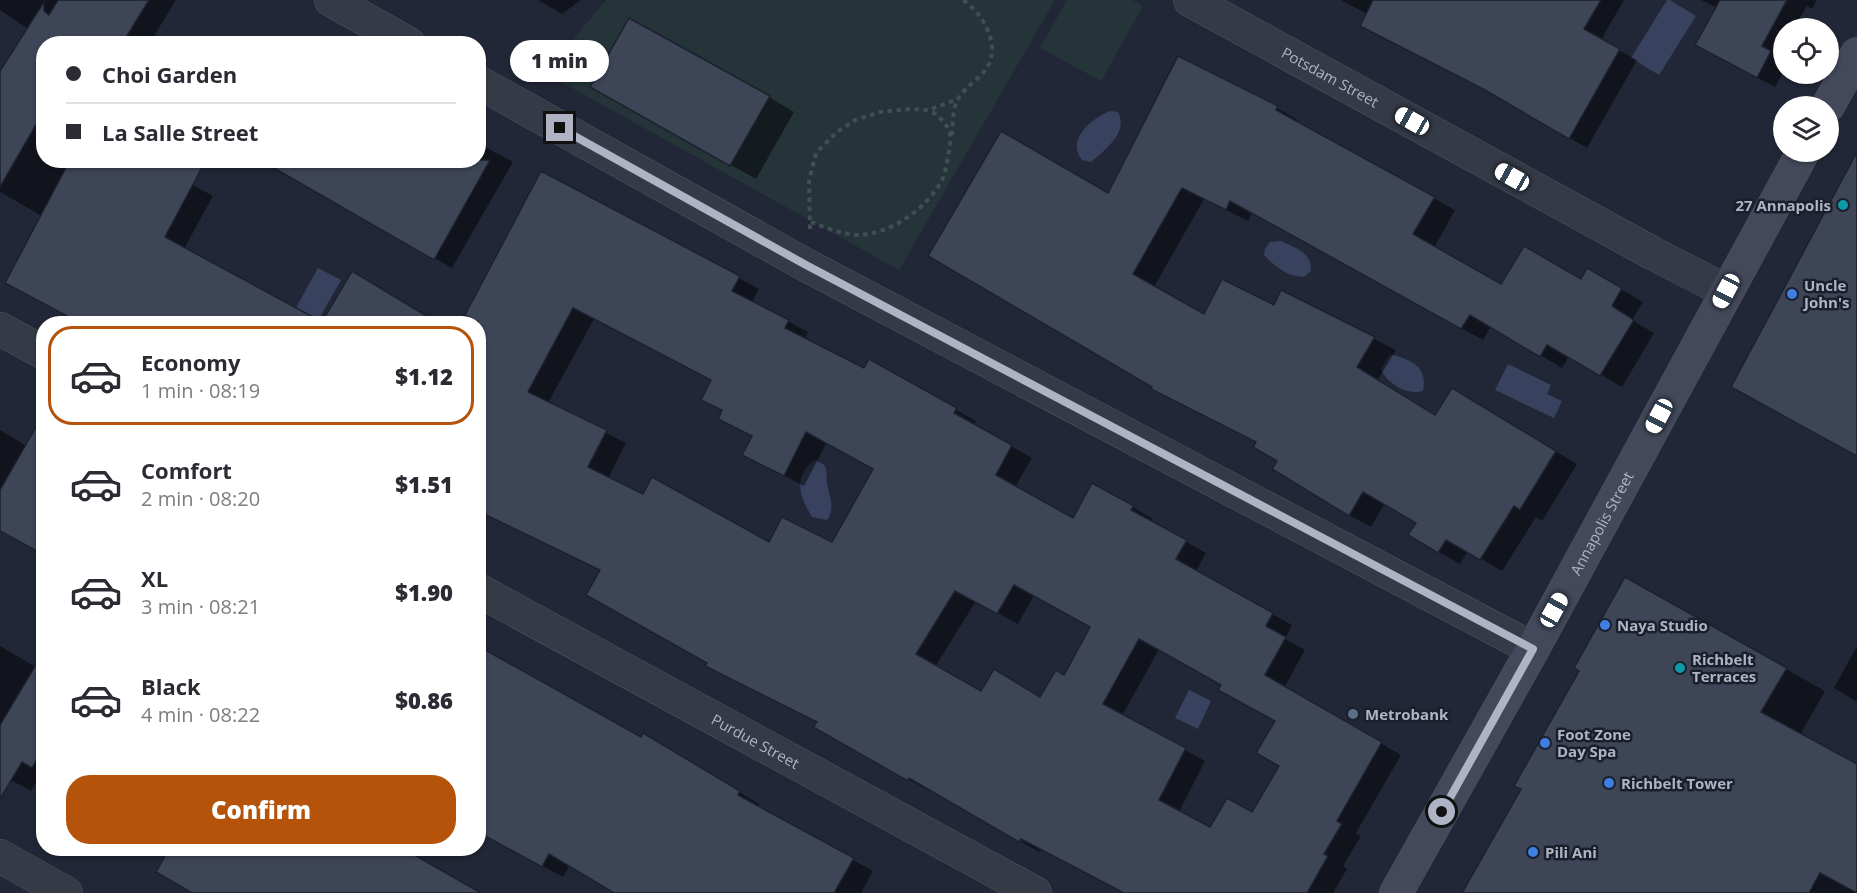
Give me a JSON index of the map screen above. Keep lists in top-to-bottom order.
{
  "streets": {
    "street": ["Potsdam Street", "Annapolis Street", "Purdue Street"]
  },
  "crossings": [
    ["Potsdam Street", "Annapolis Street"]
  ],
  "places": [
    "27 Annapolis",
    "Uncle John's",
    "Naya Studio",
    "Richbelt Terraces",
    "Metrobank",
    "Foot Zone Day Spa",
    "Richbelt Tower",
    "Pili Ani"
  ],
  "page": {
    "banner": ["Choi Garden", "La Salle Street"],
    "bubble": "1 min",
    "list": [
      {
        "name": "Economy",
        "note": "1 min · 08:19",
        "value": "$1.12"
      },
      {
        "name": "Comfort",
        "note": "2 min · 08:20",
        "value": "$1.51"
      },
      {
        "name": "XL",
        "note": "3 min · 08:21",
        "value": "$1.90"
      },
      {
        "name": "Black",
        "note": "4 min · 08:22",
        "value": "$0.86"
      }
    ],
    "buttons": "Confirm"
  }
}
